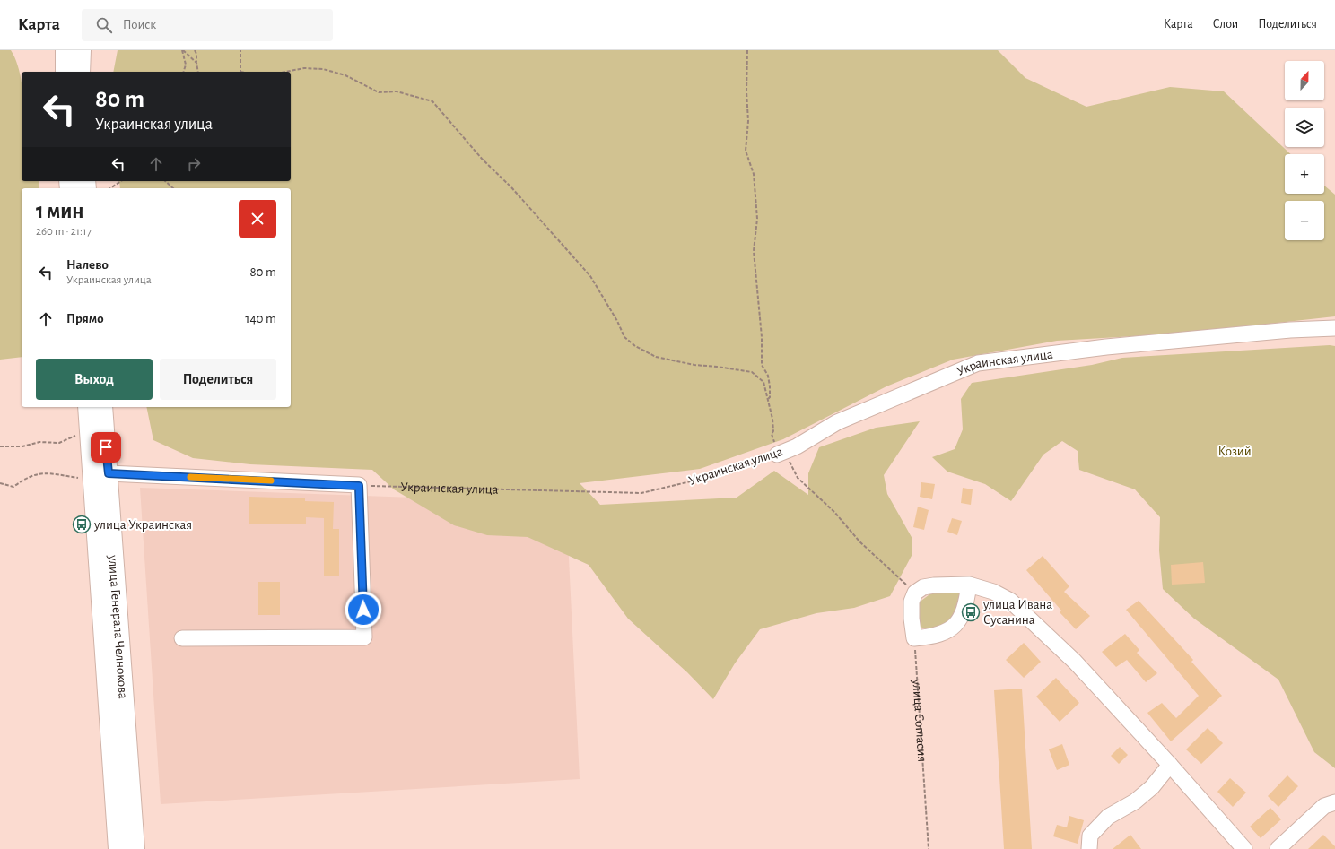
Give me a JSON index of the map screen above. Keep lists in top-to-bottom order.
{
  "streets": {
    "main road": ["улица Генерала Челнокова"],
    "street": ["Украинская улица"],
    "path": ["улица Согласия"]
  },
  "parks": ["Козий"],
  "places": {
    "bus stop": ["улица Украинская", "улица Ивана Сусанина"]
  },
  "north": "top",
  "page": {
    "header": "Карта",
    "search": "Поиск",
    "nav": ["Карта", "Слои", "Поделиться"],
    "map_buttons": ["+", "−"],
    "turn": ["80 m", "Украинская улица"],
    "heading": ["1 мин", "260 m · 21:17"],
    "list": [
      {
        "name": "Налево",
        "note": "Украинская улица",
        "value": "80 m"
      },
      {
        "name": "Прямо",
        "value": "140 m"
      }
    ],
    "buttons": ["Выход", "Поделиться"]
  }
}
